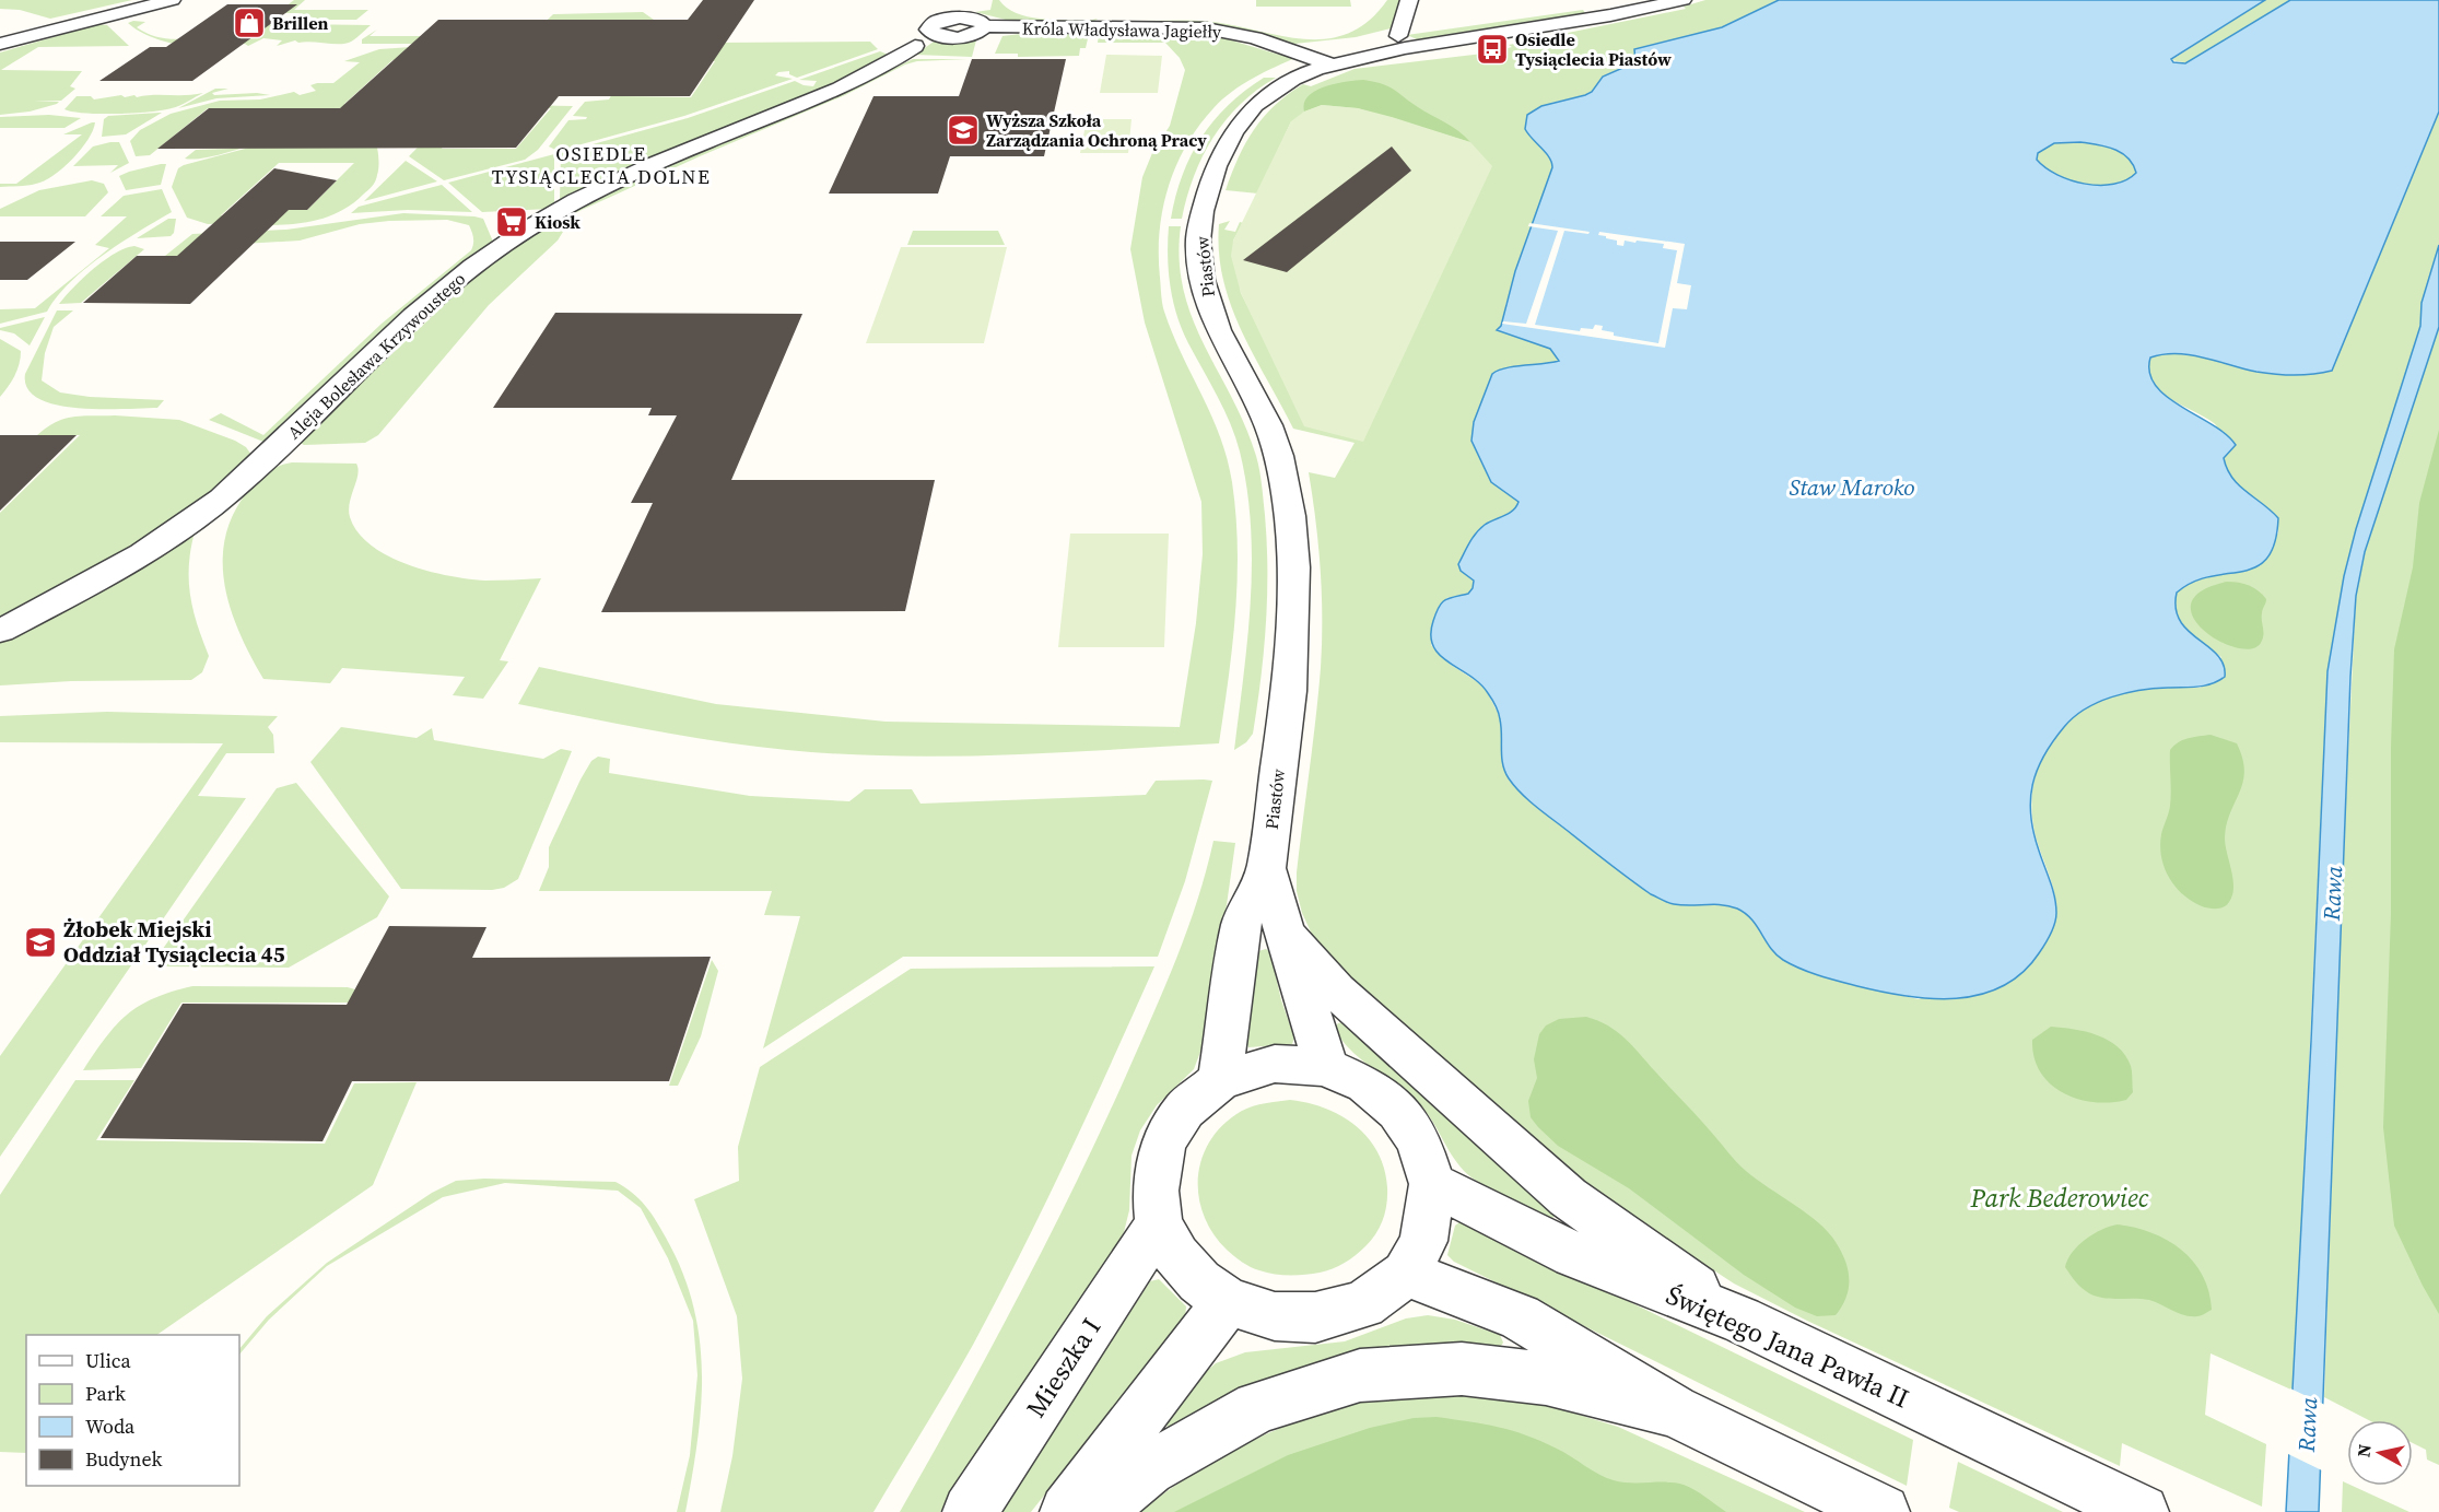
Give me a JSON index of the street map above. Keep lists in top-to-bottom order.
{
  "streets": {
    "street": [
      "Króla Władysława Jagiełły",
      "Piastów",
      "Aleja Bolesława Krzywoustego",
      "Świętego Jana Pawła II",
      "Mieszka I"
    ]
  },
  "crossings": [
    ["Króla Władysława Jagiełły", "Piastów"]
  ],
  "districts": ["OSIEDLE TYSIĄCLECIA DOLNE"],
  "water": ["Staw Maroko", "Rawa"],
  "parks": ["Park Bederowiec"],
  "places": {
    "shop": ["Brillen"],
    "bus stop": ["Osiedle Tysiąclecia Piastów"],
    "school or university": ["Wyższa Szkoła Zarządzania Ochroną Pracy", "Żłobek Miejski Oddział Tysiąclecia 45"],
    "supermarket": ["Kiosk"]
  },
  "legend": [
    "Ulica",
    "Park",
    "Woda",
    "Budynek"
  ],
  "north": "left"
}
